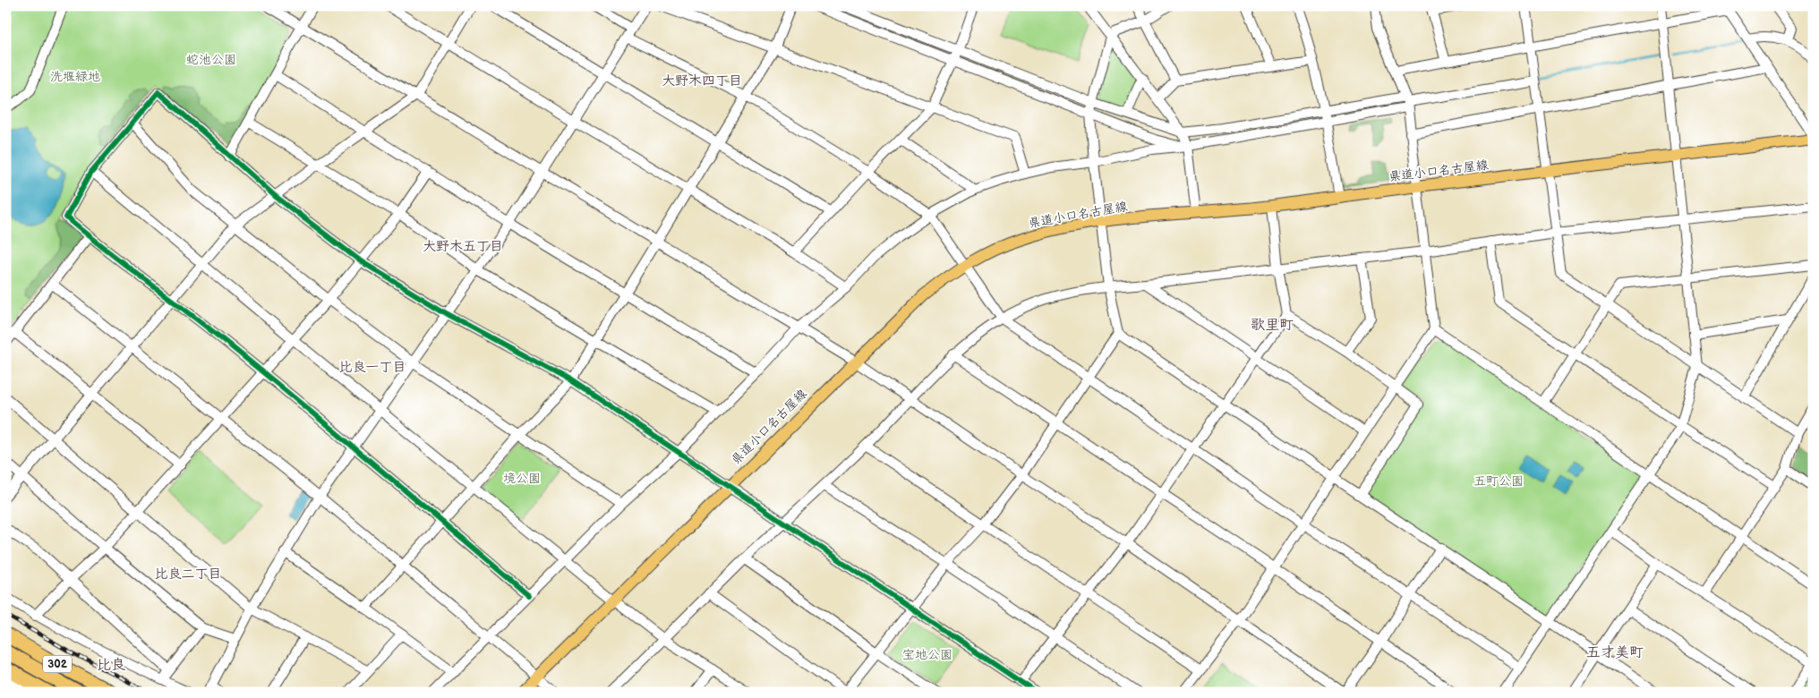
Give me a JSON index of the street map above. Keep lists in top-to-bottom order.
{
  "streets": {
    "highway": ["302"],
    "main road": ["県道小口名古屋線"]
  },
  "districts": [
    "大野木四丁目",
    "大野木五丁目",
    "歌里町",
    "比良一丁目",
    "比良二丁目",
    "五才美町",
    "比良"
  ],
  "parks": [
    "蛇池公園",
    "洗堰緑地",
    "境公園",
    "五町公園",
    "宝地公園"
  ]
}
